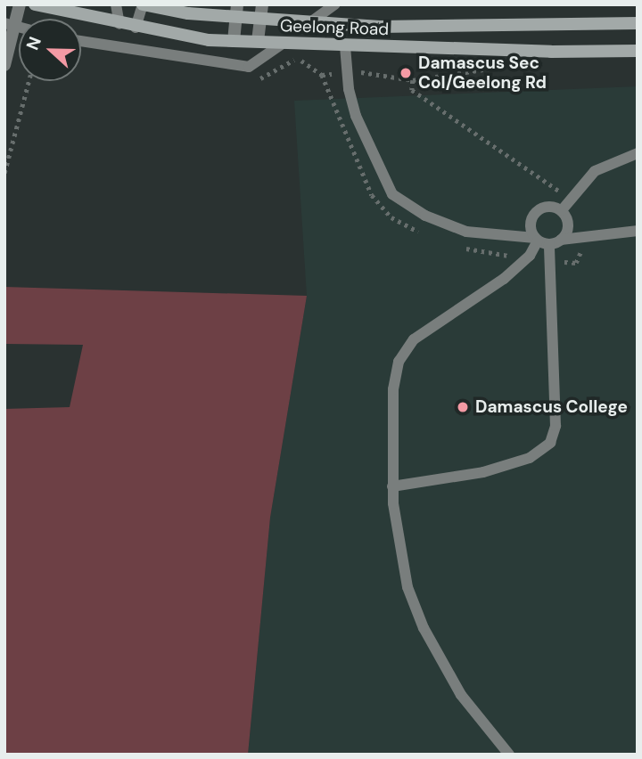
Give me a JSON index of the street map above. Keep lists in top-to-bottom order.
{
  "streets": {
    "main road": ["Geelong Road"]
  },
  "places": ["Damascus Sec Col/Geelong Rd", "Damascus College"],
  "north": "left"
}
